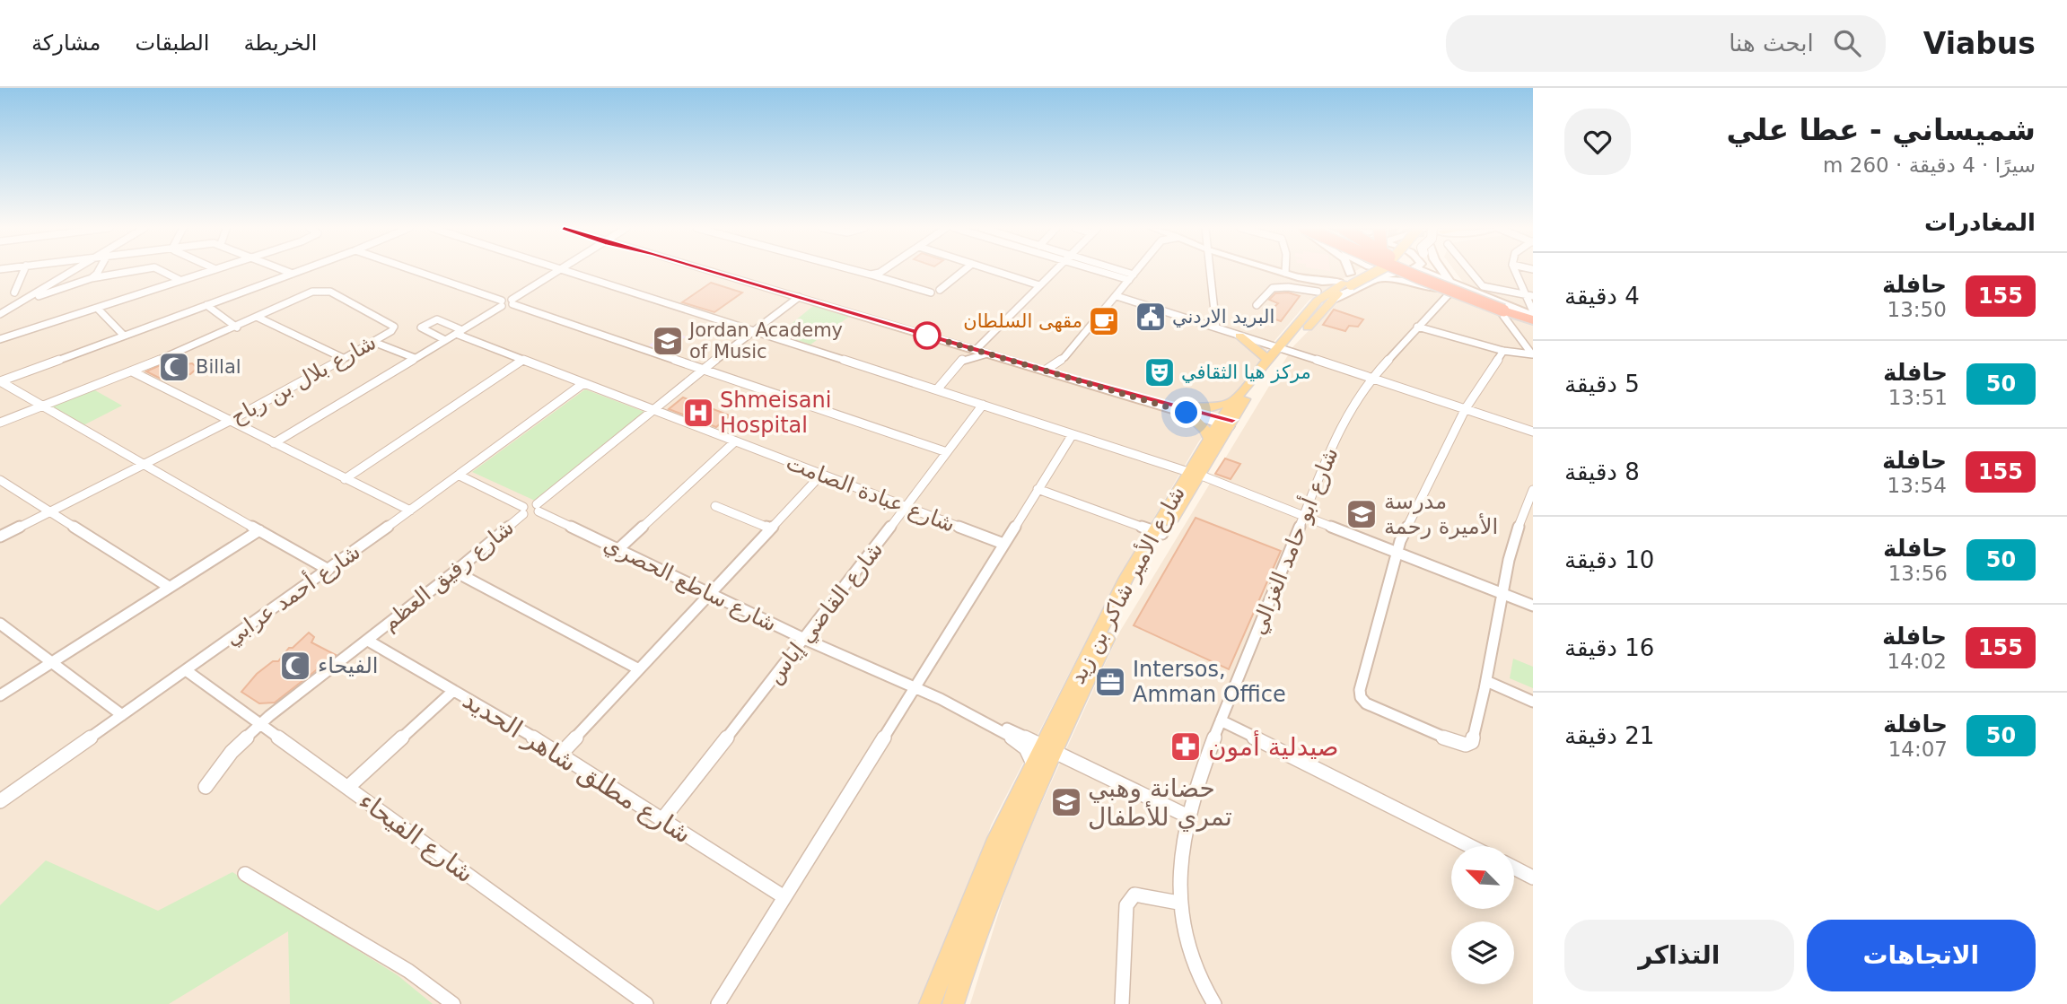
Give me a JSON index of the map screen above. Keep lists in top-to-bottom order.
{
  "streets": {
    "main road": ["شارع الأمير شاكر بن زيد"],
    "street": [
      "شارع بلال بن رباح",
      "شارع عبادة الصامت",
      "شارع أبو حامد الغزالي",
      "شارع رفيق العظم",
      "شارع ساطع الحصري",
      "شارع أحمد عرابي",
      "شارع القاضي إياس",
      "شارع مطلق شاهر الحديد",
      "شارع الفيحاء"
    ]
  },
  "crossings": [
    ["شارع عبادة الصامت", "شارع رفيق العظم"],
    ["شارع عبادة الصامت", "شارع أحمد عرابي"],
    ["شارع عبادة الصامت", "شارع القاضي إياس"],
    ["شارع أبو حامد الغزالي", "شارع ساطع الحصري"],
    ["شارع رفيق العظم", "شارع ساطع الحصري"],
    ["شارع رفيق العظم", "شارع مطلق شاهر الحديد"],
    ["شارع رفيق العظم", "شارع الفيحاء"],
    ["شارع ساطع الحصري", "شارع الأمير شاكر بن زيد"],
    ["شارع ساطع الحصري", "شارع القاضي إياس"],
    ["شارع أحمد عرابي", "شارع الفيحاء"],
    ["شارع القاضي إياس", "شارع مطلق شاهر الحديد"]
  ],
  "places": {
    "public building": ["البريد الاردني"],
    "cafe": ["مقهى السلطان"],
    "school or university": ["Jordan Academy of Music", "مدرسة الأميرة رحمة", "حضانة وهبي تمري للأطفال"],
    "mosque": ["Billal", "الفيحاء"],
    "theatre": ["مركز هيا الثقافي"],
    "hospital": ["Shmeisani Hospital"],
    "office": ["Intersos, Amman Office"],
    "pharmacy": ["صيدلية أمون"]
  },
  "lines": ["bus line 155"],
  "north": "top left",
  "page": {
    "header": "Viabus",
    "search": "ابحث هنا",
    "nav": ["الخريطة", "الطبقات", "مشاركة"],
    "heading": [
      ["شميساني - عطا علي", "سيرًا · 4 دقيقة · 260 m"],
      "المغادرات"
    ],
    "list": [
      {
        "mark": "155",
        "name": "حافلة",
        "note": "13:50",
        "value": "4 دقيقة"
      },
      {
        "mark": "50",
        "name": "حافلة",
        "note": "13:51",
        "value": "5 دقيقة"
      },
      {
        "mark": "155",
        "name": "حافلة",
        "note": "13:54",
        "value": "8 دقيقة"
      },
      {
        "mark": "50",
        "name": "حافلة",
        "note": "13:56",
        "value": "10 دقيقة"
      },
      {
        "mark": "155",
        "name": "حافلة",
        "note": "14:02",
        "value": "16 دقيقة"
      },
      {
        "mark": "50",
        "name": "حافلة",
        "note": "14:07",
        "value": "21 دقيقة"
      }
    ],
    "buttons": ["الاتجاهات", "التذاكر"]
  }
}
